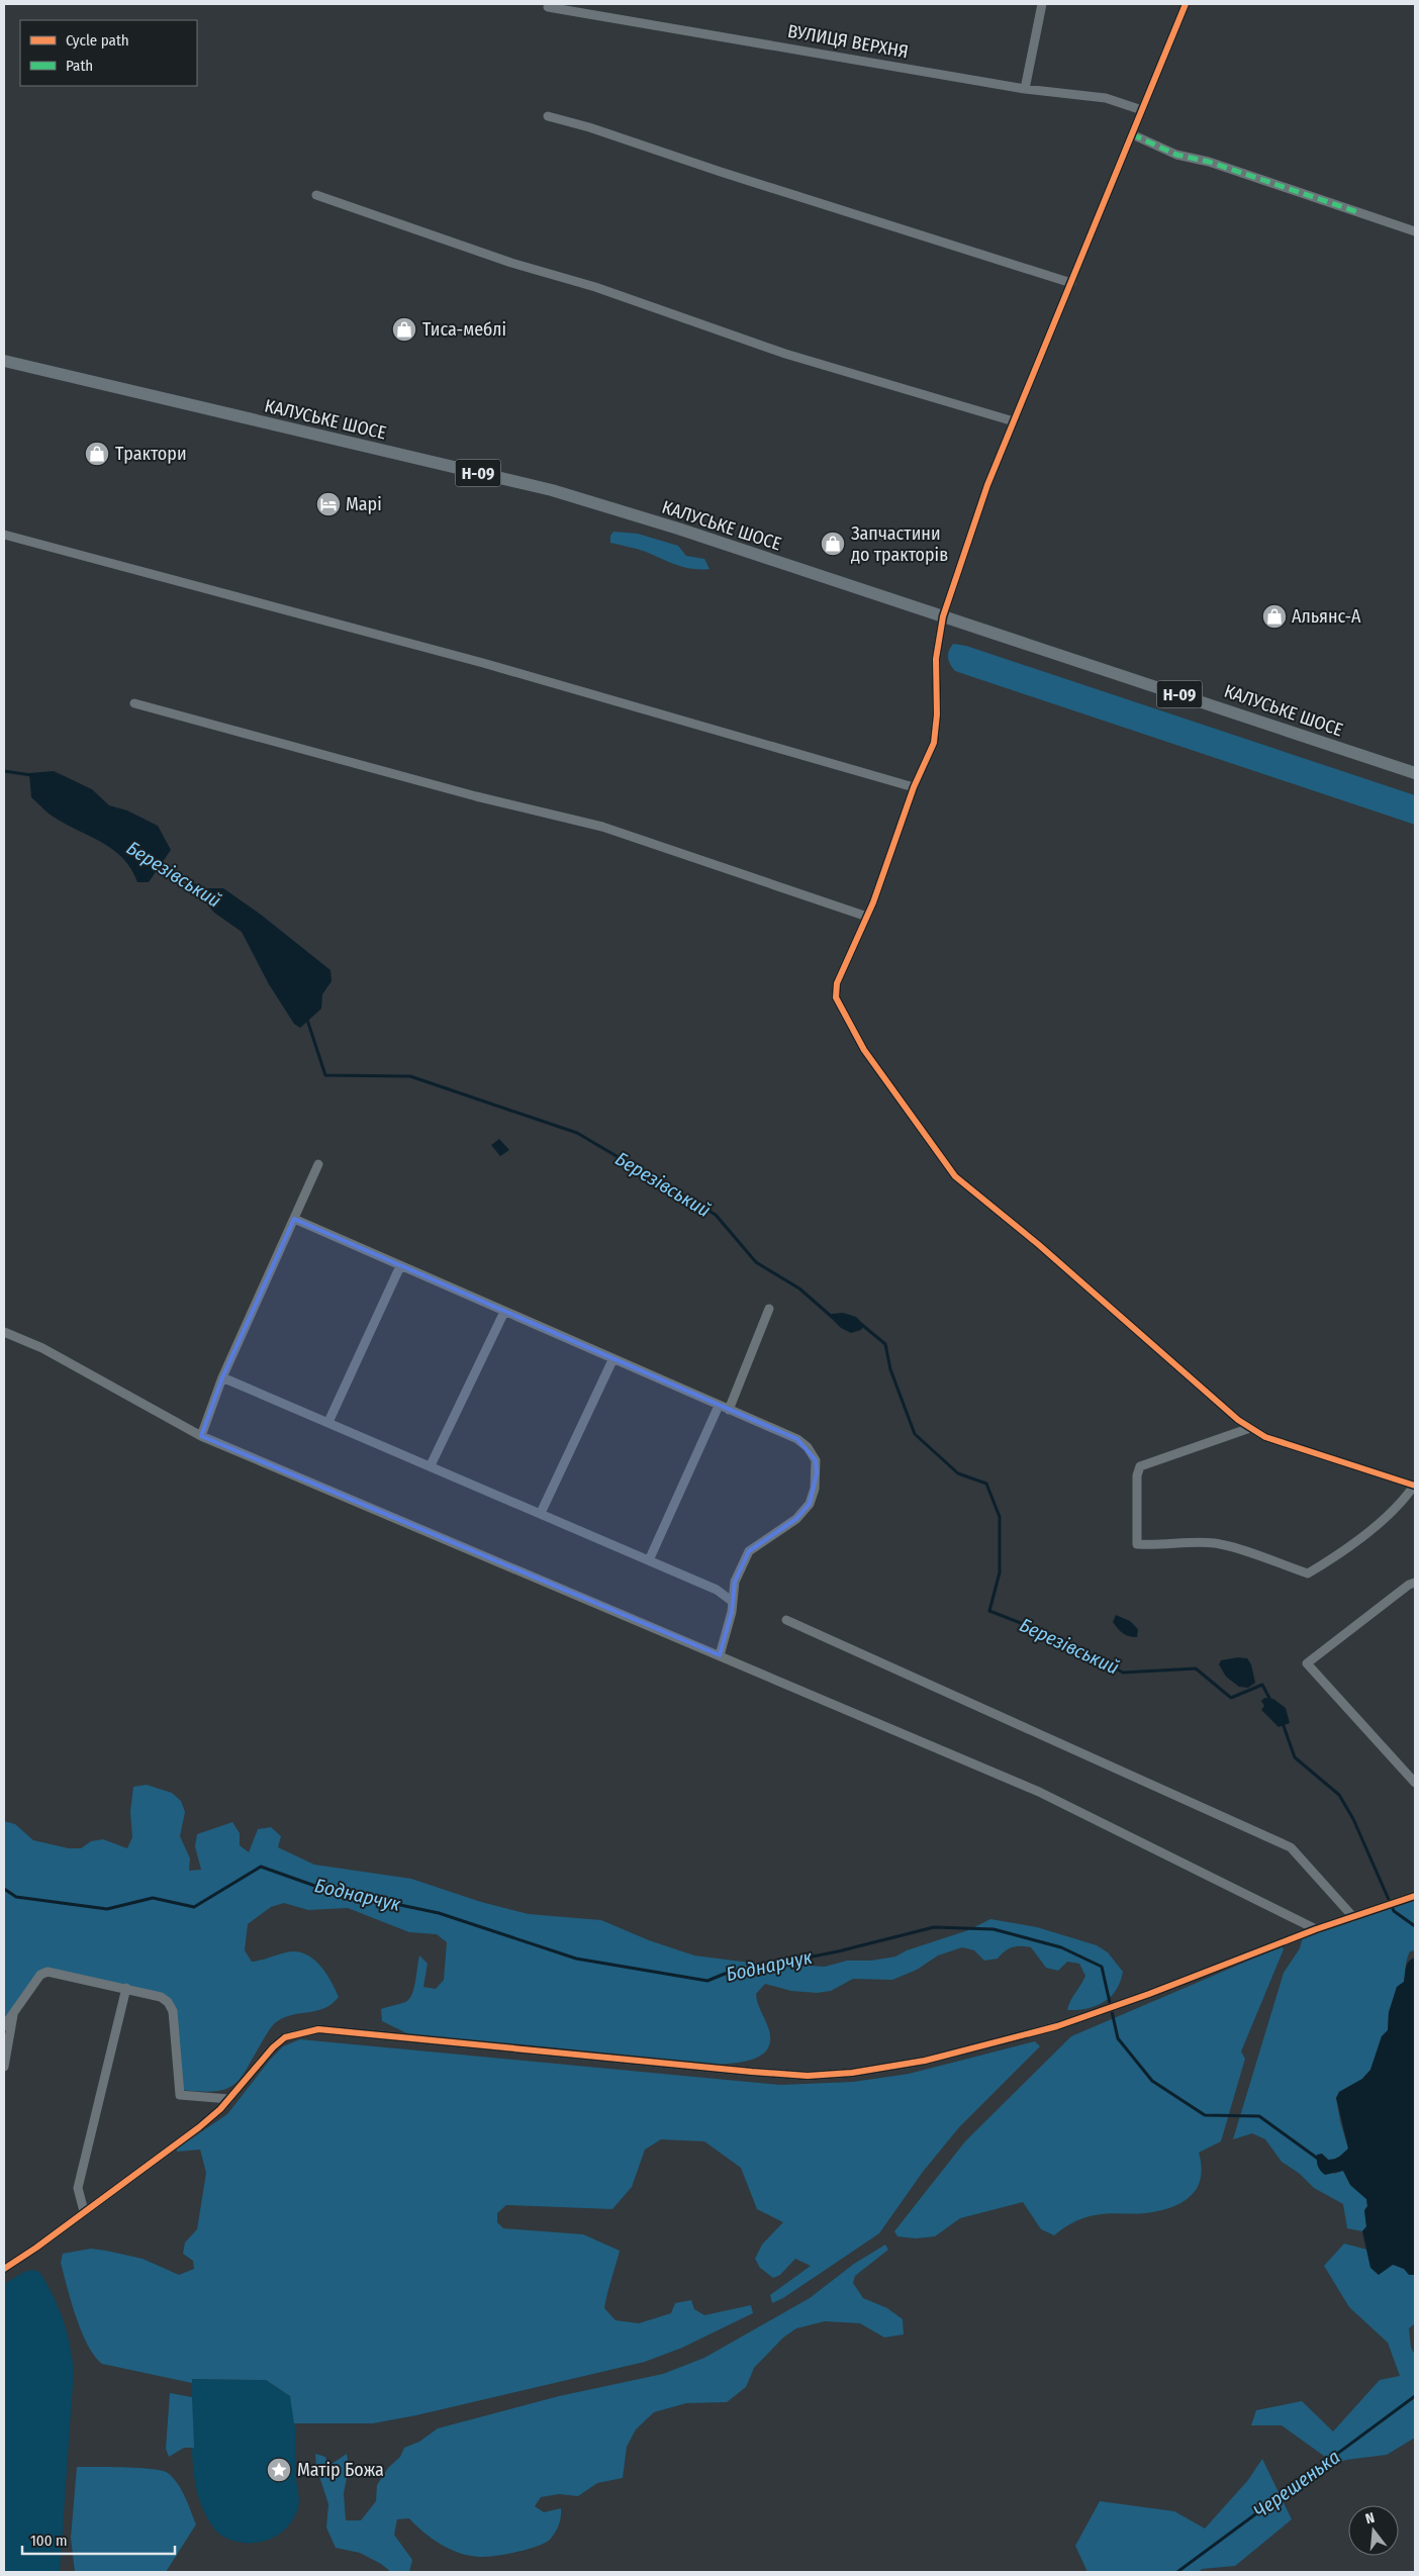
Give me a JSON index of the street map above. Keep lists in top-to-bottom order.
{
  "streets": {
    "main road": ["КАЛУСЬКЕ ШОСЕ", "Н-09"],
    "street": ["ВУЛИЦЯ ВЕРХНЯ"]
  },
  "water": ["Березівський", "Боднарчук", "Черешенька"],
  "places": {
    "shop": [
      "Тиса-меблі",
      "Трактори",
      "Запчастини до тракторів",
      "Альянс-А"
    ],
    "hotel": ["Марі"],
    "place": ["Матір Божа"]
  },
  "legend": ["Cycle path", "Path"],
  "scale_bar": "100 m",
  "north": "top"
}
